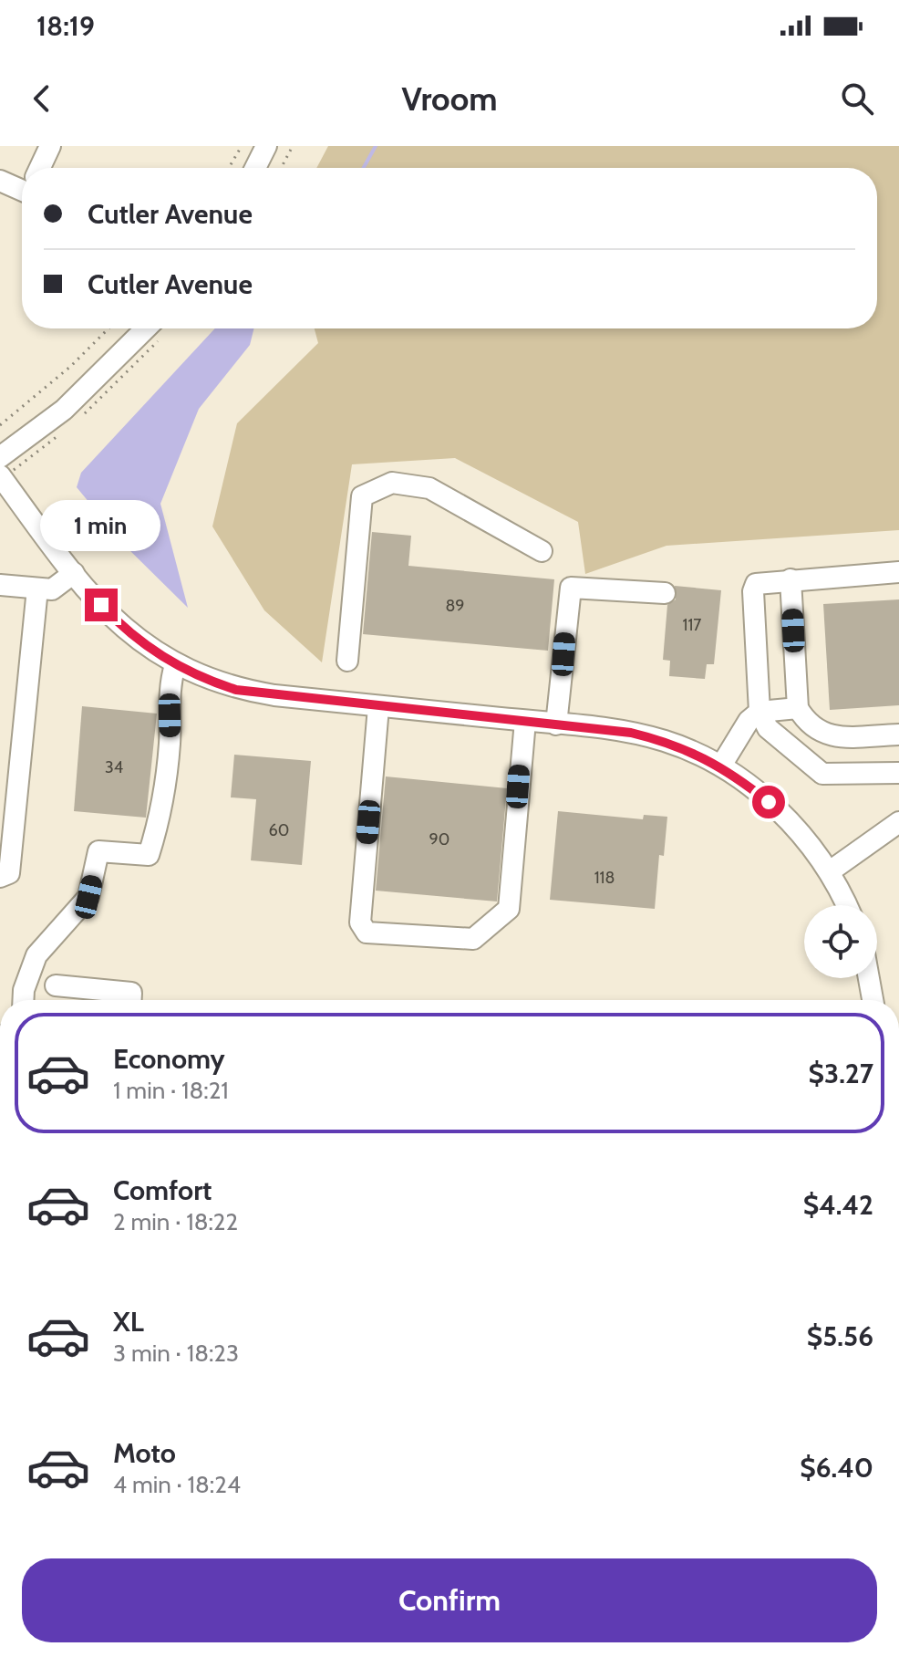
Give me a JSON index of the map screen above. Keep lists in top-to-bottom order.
{
  "house_numbers": [
    "89",
    "117",
    "34",
    "60",
    "90",
    "118"
  ],
  "page": {
    "status": "18:19",
    "header": "Vroom",
    "banner": ["Cutler Avenue", "Cutler Avenue"],
    "bubble": "1 min",
    "list": [
      {
        "name": "Economy",
        "note": "1 min · 18:21",
        "value": "$3.27"
      },
      {
        "name": "Comfort",
        "note": "2 min · 18:22",
        "value": "$4.42"
      },
      {
        "name": "XL",
        "note": "3 min · 18:23",
        "value": "$5.56"
      },
      {
        "name": "Moto",
        "note": "4 min · 18:24",
        "value": "$6.40"
      }
    ],
    "buttons": "Confirm"
  }
}
